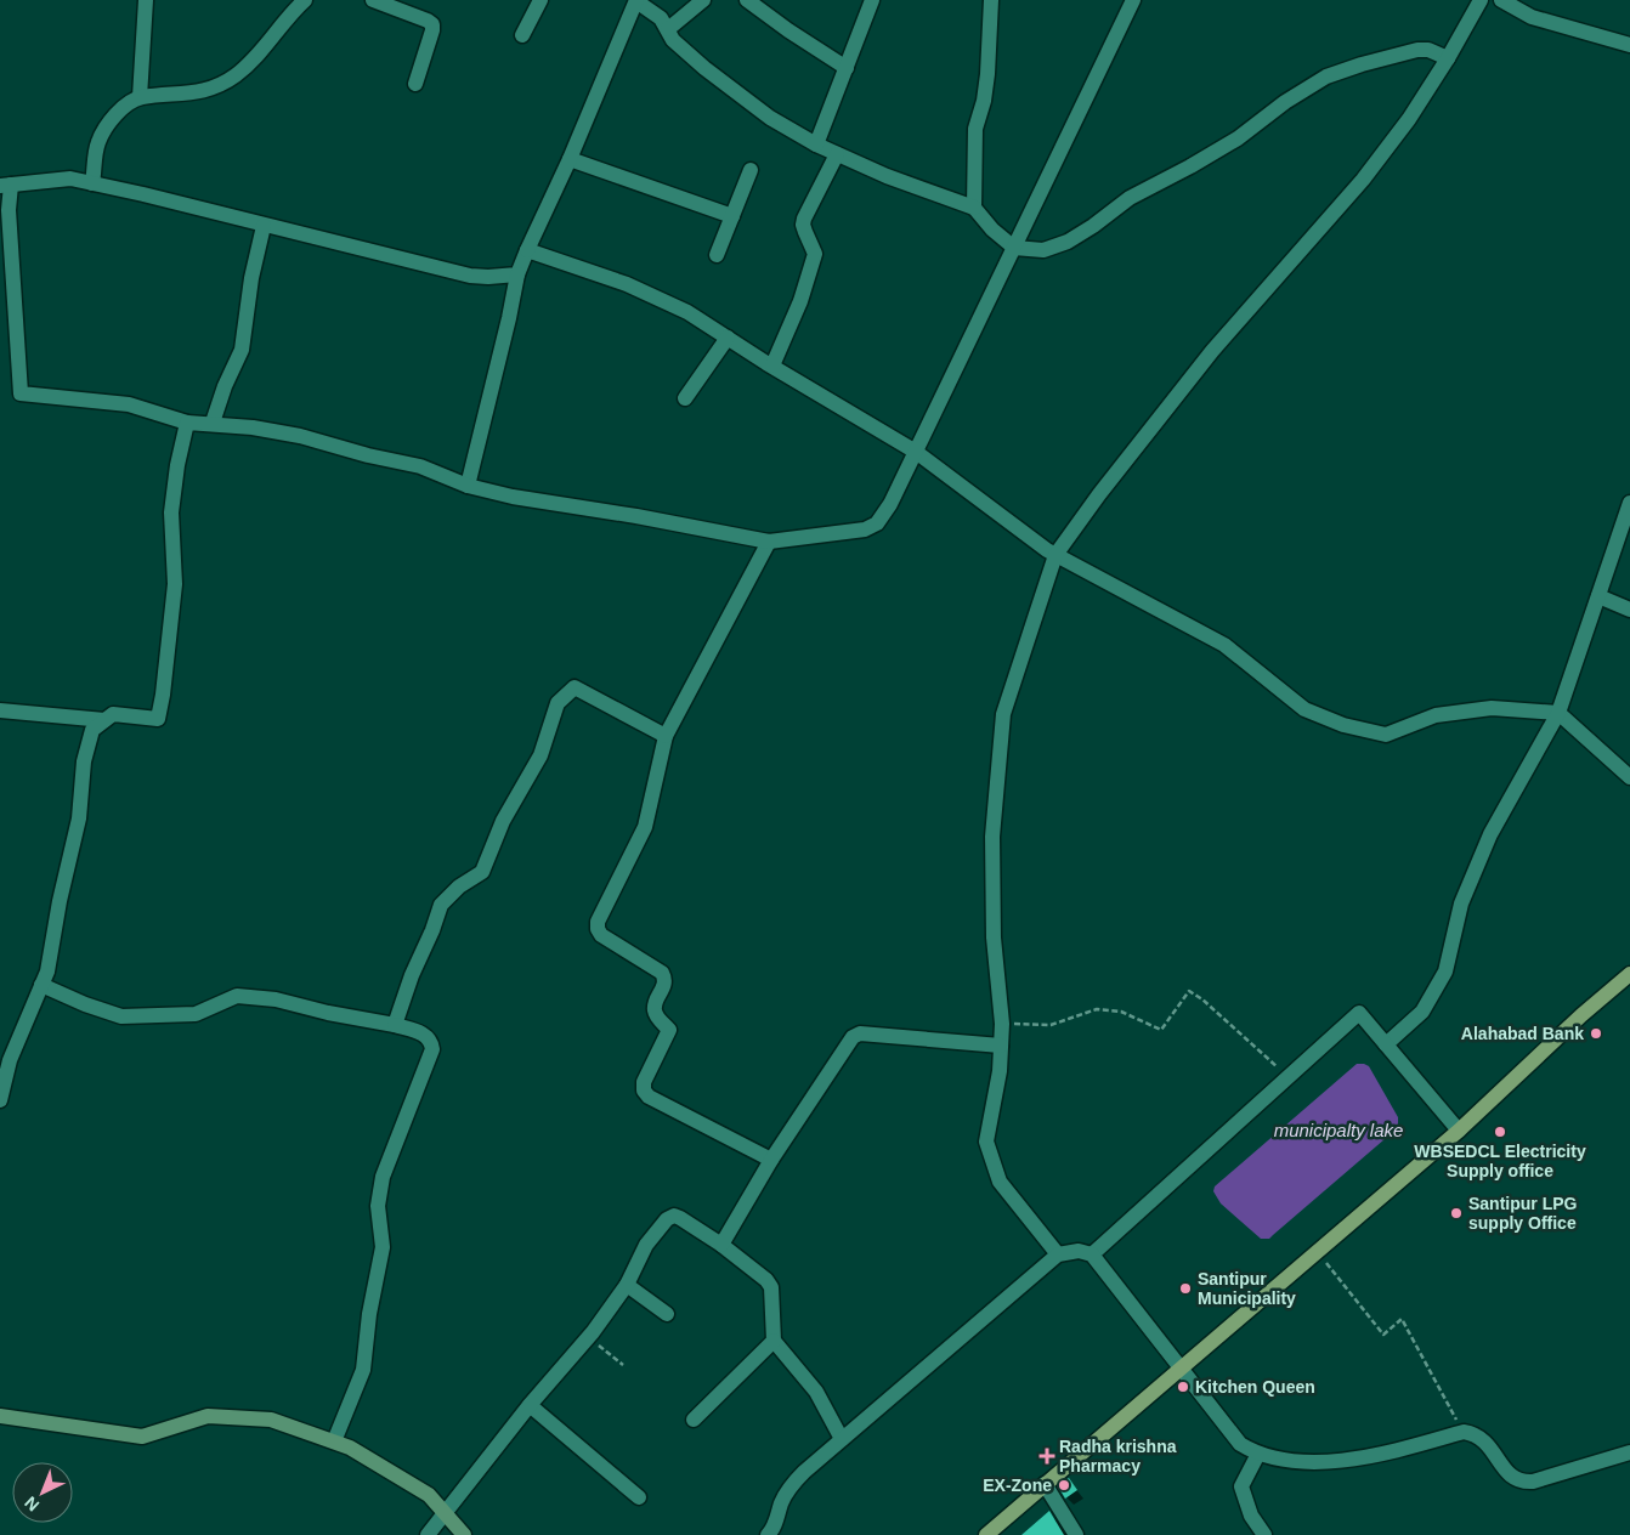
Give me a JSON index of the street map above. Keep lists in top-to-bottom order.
{
  "water": ["municipalty lake"],
  "places": {
    "other": [
      "Alahabad Bank",
      "WBSEDCL Electricity Supply office",
      "Santipur LPG supply Office",
      "Santipur Municipality",
      "Kitchen Queen",
      "EX-Zone"
    ],
    "health": ["Radha krishna Pharmacy"]
  },
  "north": "bottom left"
}
